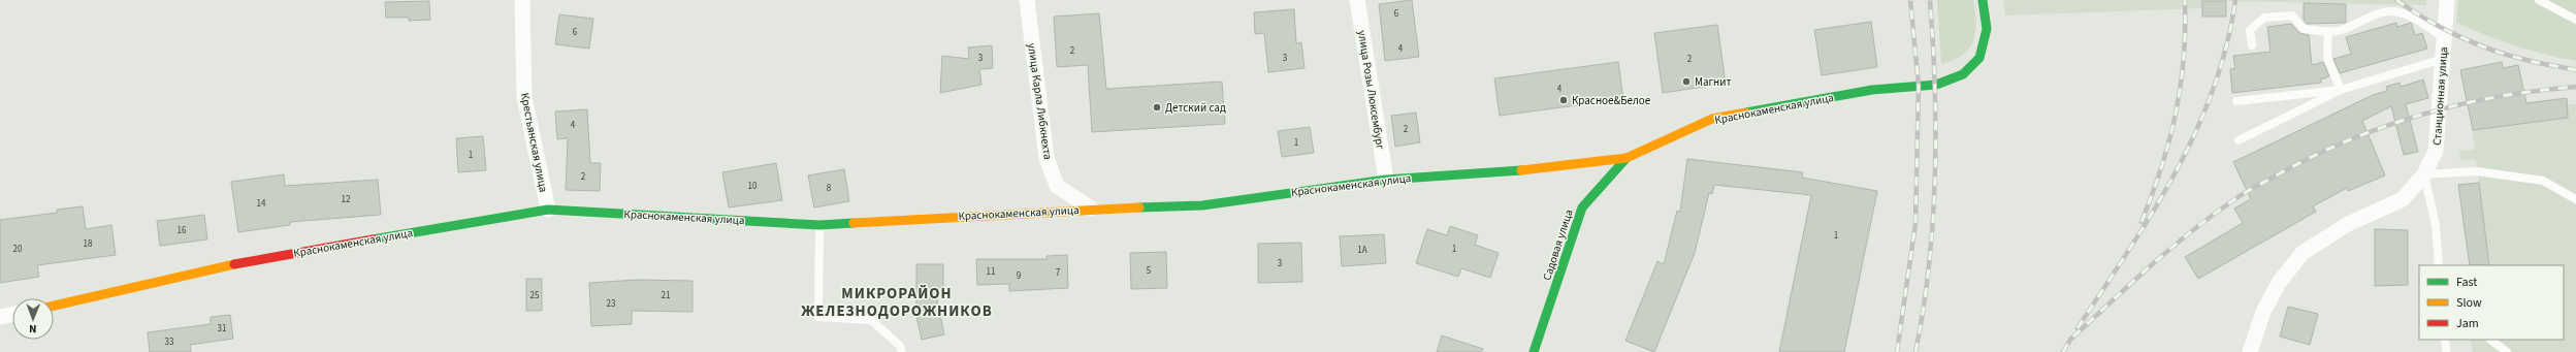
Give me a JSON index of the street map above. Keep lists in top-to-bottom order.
{
  "streets": {
    "street": [
      "улица Розы Люксембург",
      "Станционная улица",
      "улица Карла Либкнехта",
      "Краснокаменская улица",
      "Крестьянская улица",
      "Садовая улица"
    ]
  },
  "crossings": [
    ["улица Розы Люксембург", "Краснокаменская улица"],
    ["улица Карла Либкнехта", "Краснокаменская улица"],
    ["Краснокаменская улица", "Крестьянская улица"],
    ["Краснокаменская улица", "Садовая улица"]
  ],
  "districts": ["МИКРОРАЙОН ЖЕЛЕЗНОДОРОЖНИКОВ"],
  "places": ["Магнит", "Красное&Белое", "Детский сад"],
  "house_numbers": [
    "6",
    "6",
    "4",
    "2",
    "3",
    "3",
    "2",
    "4",
    "4",
    "2",
    "1",
    "1",
    "2",
    "10",
    "8",
    "12",
    "14",
    "16",
    "1",
    "18",
    "20",
    "1",
    "1А",
    "3",
    "5",
    "11",
    "7",
    "9",
    "25",
    "21",
    "23",
    "31",
    "33"
  ],
  "legend": ["Fast", "Slow", "Jam"],
  "north": "bottom"
}
